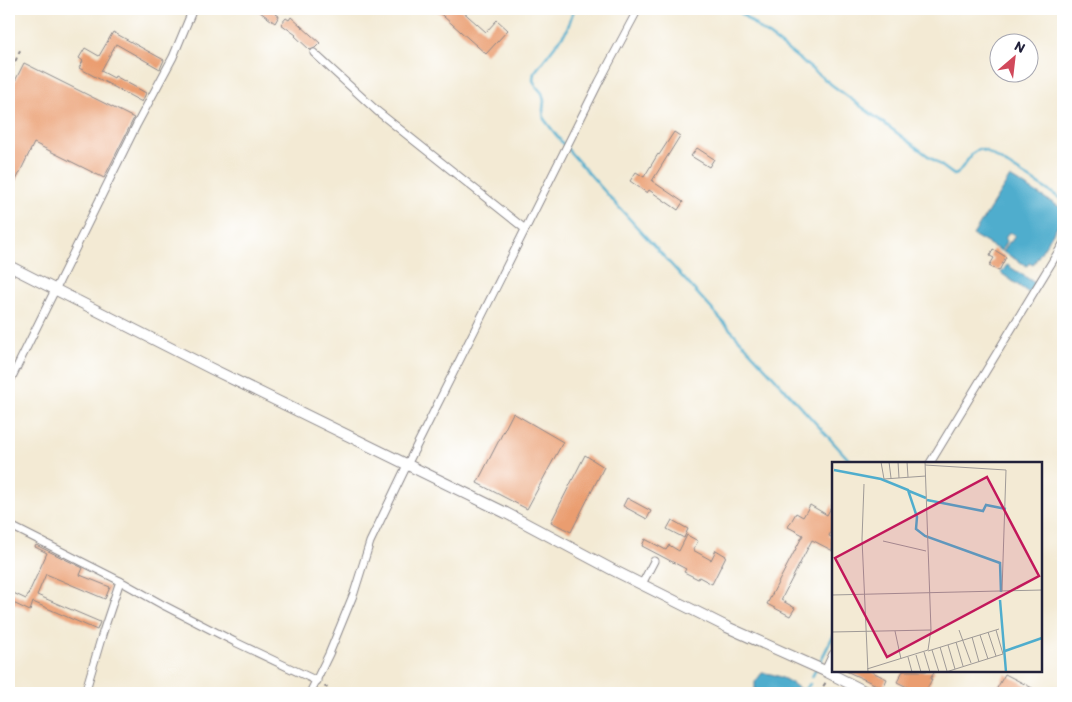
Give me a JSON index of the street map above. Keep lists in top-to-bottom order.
{
  "north": "top right"
}
